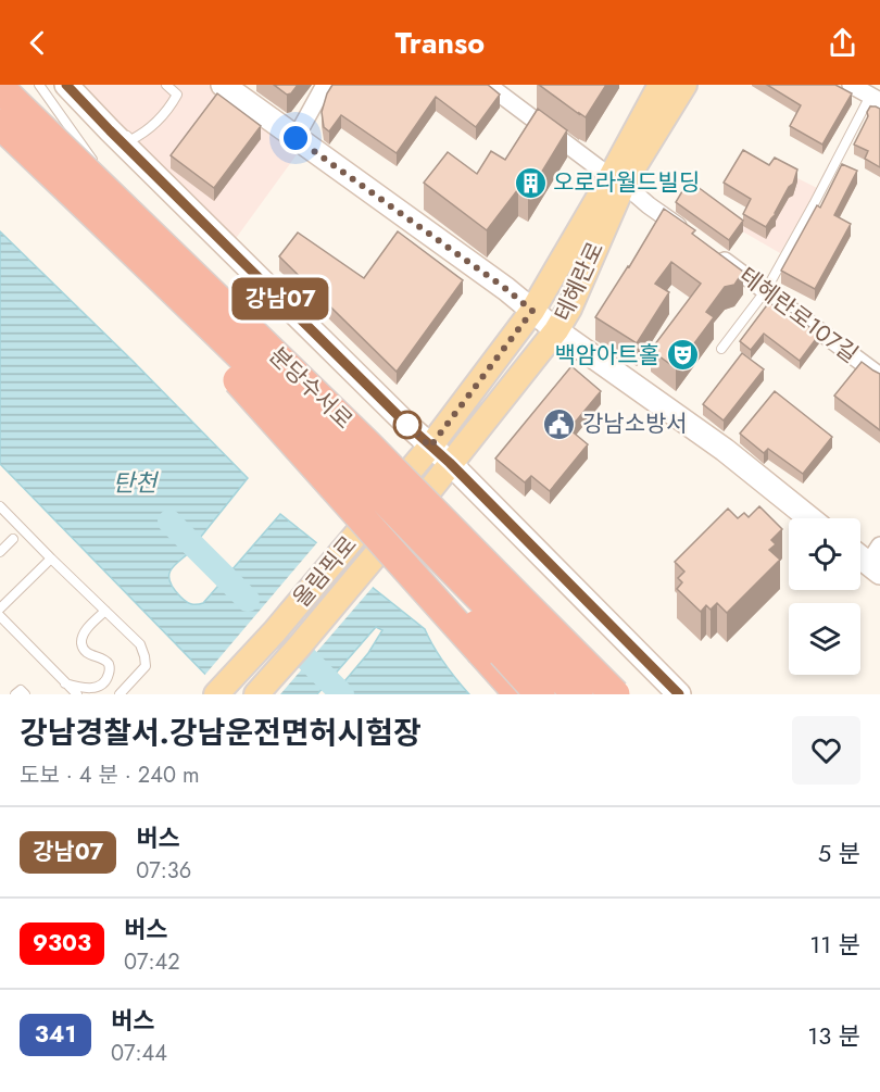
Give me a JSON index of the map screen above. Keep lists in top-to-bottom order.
{
  "streets": {
    "highway": ["분당수서로"],
    "main road": ["테헤란로", "올림픽로"],
    "street": ["테헤란로107길"]
  },
  "crossings": [
    ["테헤란로", "올림픽로"]
  ],
  "water": ["탄천"],
  "places": {
    "building": ["오로라월드빌딩"],
    "theatre": ["백암아트홀"],
    "public building": ["강남소방서"]
  },
  "lines": ["bus line 강남07"],
  "page": {
    "header": "Transo",
    "on_map": "강남07",
    "heading": ["강남경찰서.강남운전면허시험장", "도보 · 4 분 · 240 m"],
    "list": [
      {
        "mark": "강남07",
        "name": "버스",
        "note": "07:36",
        "value": "5 분"
      },
      {
        "mark": "9303",
        "name": "버스",
        "note": "07:42",
        "value": "11 분"
      },
      {
        "mark": "341",
        "name": "버스",
        "note": "07:44",
        "value": "13 분"
      }
    ]
  }
}
